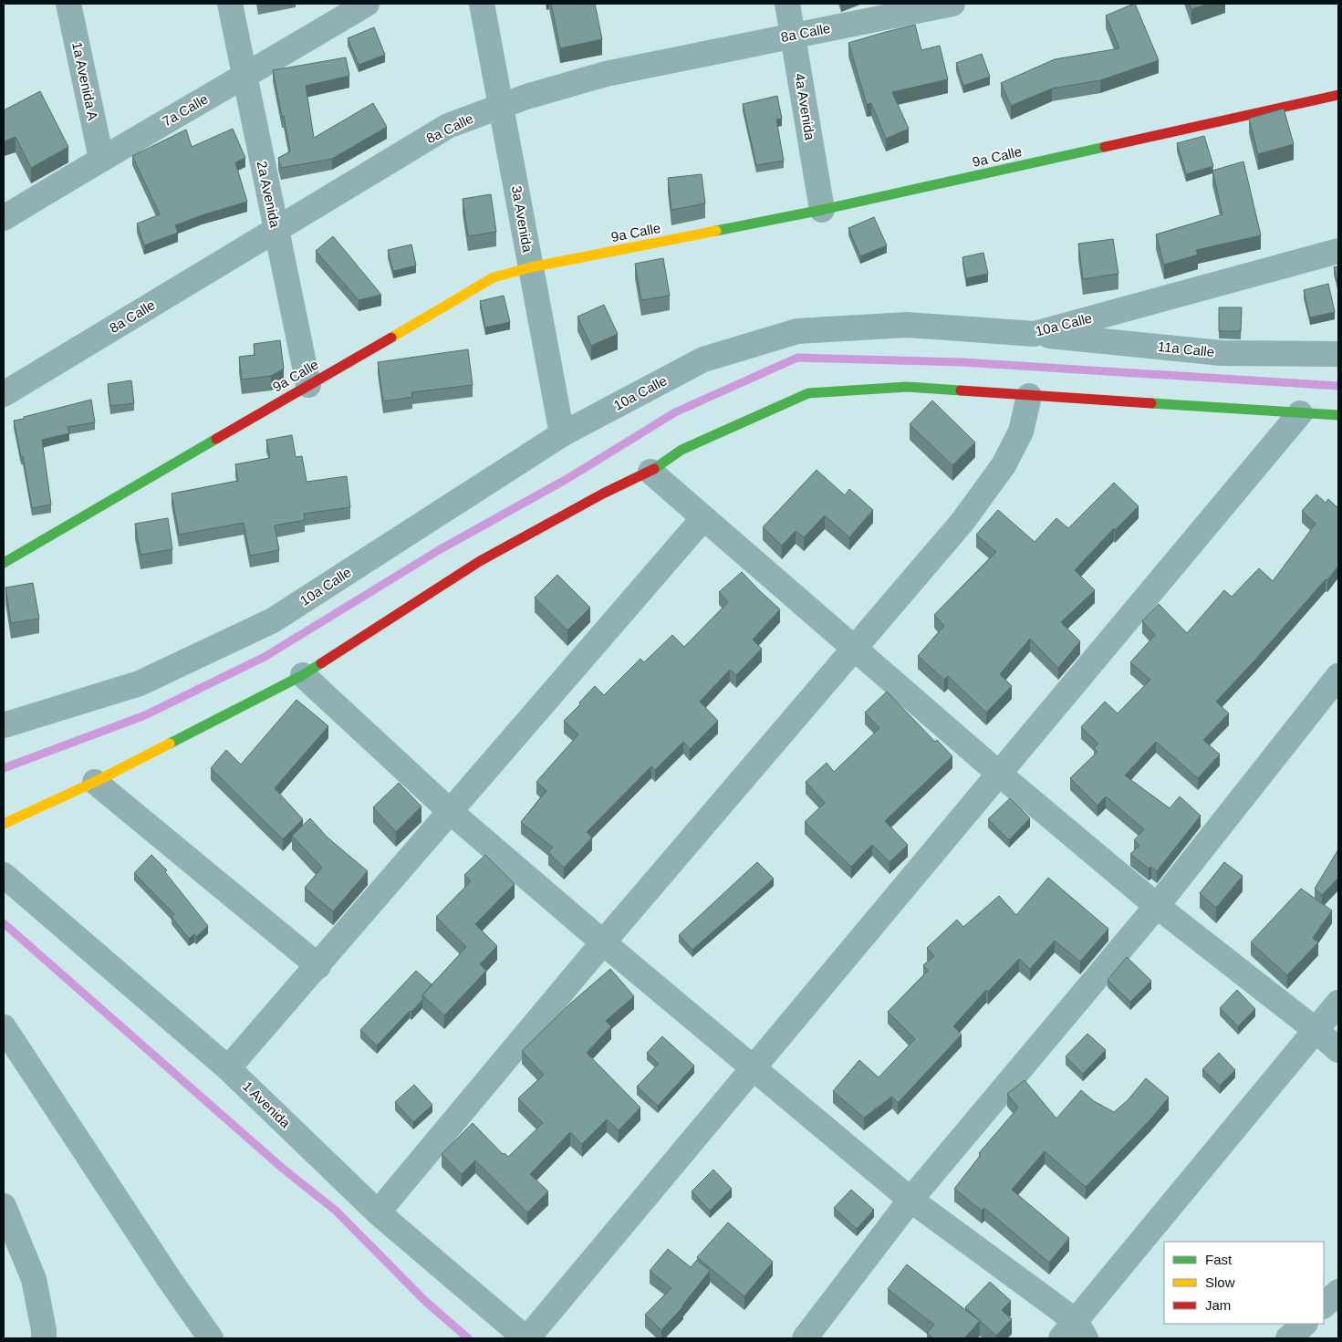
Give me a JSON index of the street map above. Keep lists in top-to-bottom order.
{
  "streets": {
    "street": [
      "8a Calle",
      "1a Avenida A",
      "4a Avenida",
      "7a Calle",
      "9a Calle",
      "2a Avenida",
      "3a Avenida",
      "10a Calle",
      "11a Calle",
      "1 Avenida"
    ]
  },
  "crossings": [
    ["8a Calle", "4a Avenida"],
    ["8a Calle", "2a Avenida"],
    ["8a Calle", "3a Avenida"],
    ["1a Avenida A", "7a Calle"],
    ["4a Avenida", "9a Calle"],
    ["7a Calle", "2a Avenida"],
    ["9a Calle", "2a Avenida"],
    ["9a Calle", "3a Avenida"],
    ["3a Avenida", "10a Calle"],
    ["10a Calle", "11a Calle"]
  ],
  "legend": ["Fast", "Slow", "Jam"]
}
